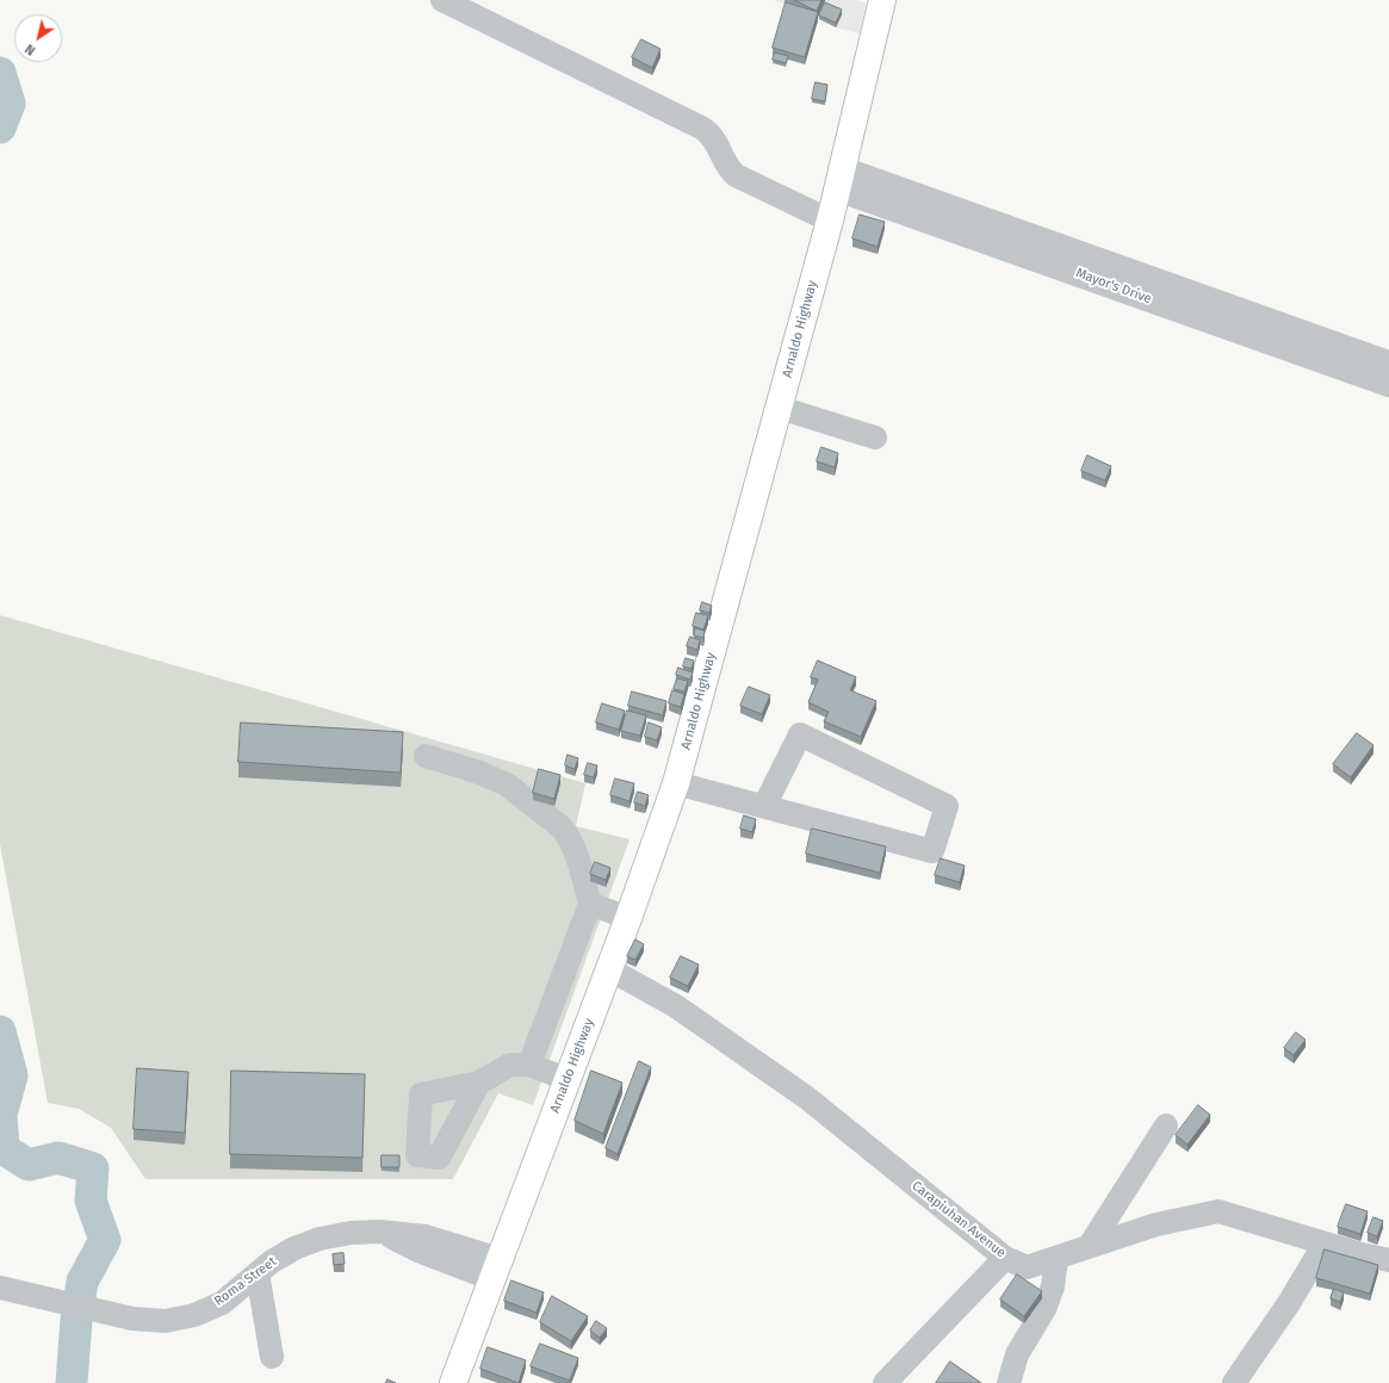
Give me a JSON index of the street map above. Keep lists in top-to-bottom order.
{
  "streets": {
    "main road": ["Arnaldo Highway"],
    "street": ["Mayor's Drive", "Carapiuhan Avenue", "Roma Street"]
  },
  "crossings": [
    ["Mayor's Drive", "Arnaldo Highway"],
    ["Arnaldo Highway", "Carapiuhan Avenue"],
    ["Arnaldo Highway", "Roma Street"]
  ],
  "north": "bottom left"
}
